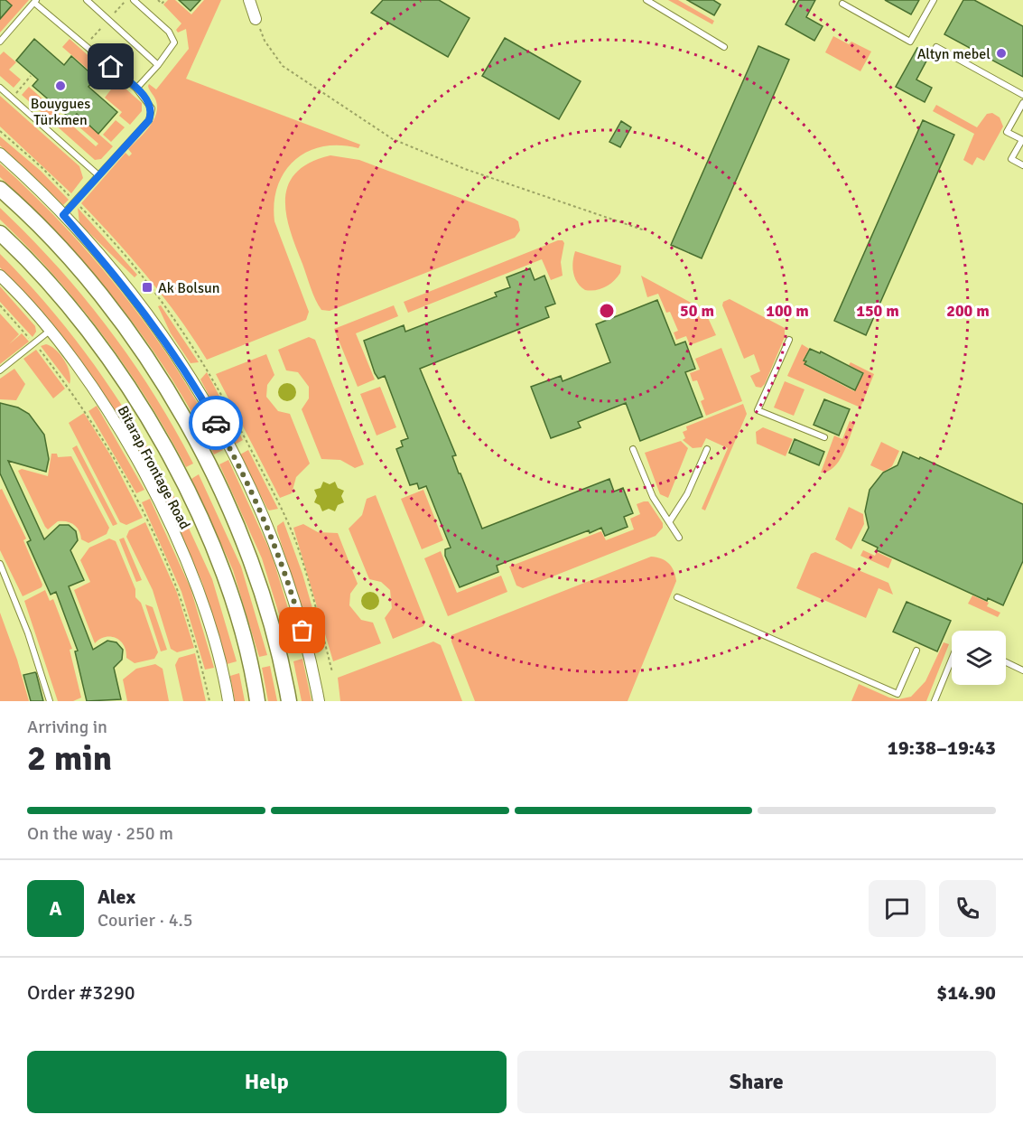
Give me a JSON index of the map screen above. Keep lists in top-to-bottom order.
{
  "streets": {
    "street": ["Bitarap Frontage Road"]
  },
  "places": {
    "other": ["Altyn mebel", "Bouygues Türkmen"],
    "transit": ["Ak Bolsun"]
  },
  "page": {
    "heading": ["2 min", "Arriving in", "19:38–19:43"],
    "panel": [
      "Alex",
      "Courier · 4.5",
      "Order #3290",
      "$14.90"
    ],
    "bar": "On the way · 250 m",
    "round": "A",
    "buttons": ["Help", "Share"]
  },
  "rings": [
    "50 m",
    "100 m",
    "150 m",
    "200 m"
  ]
}
